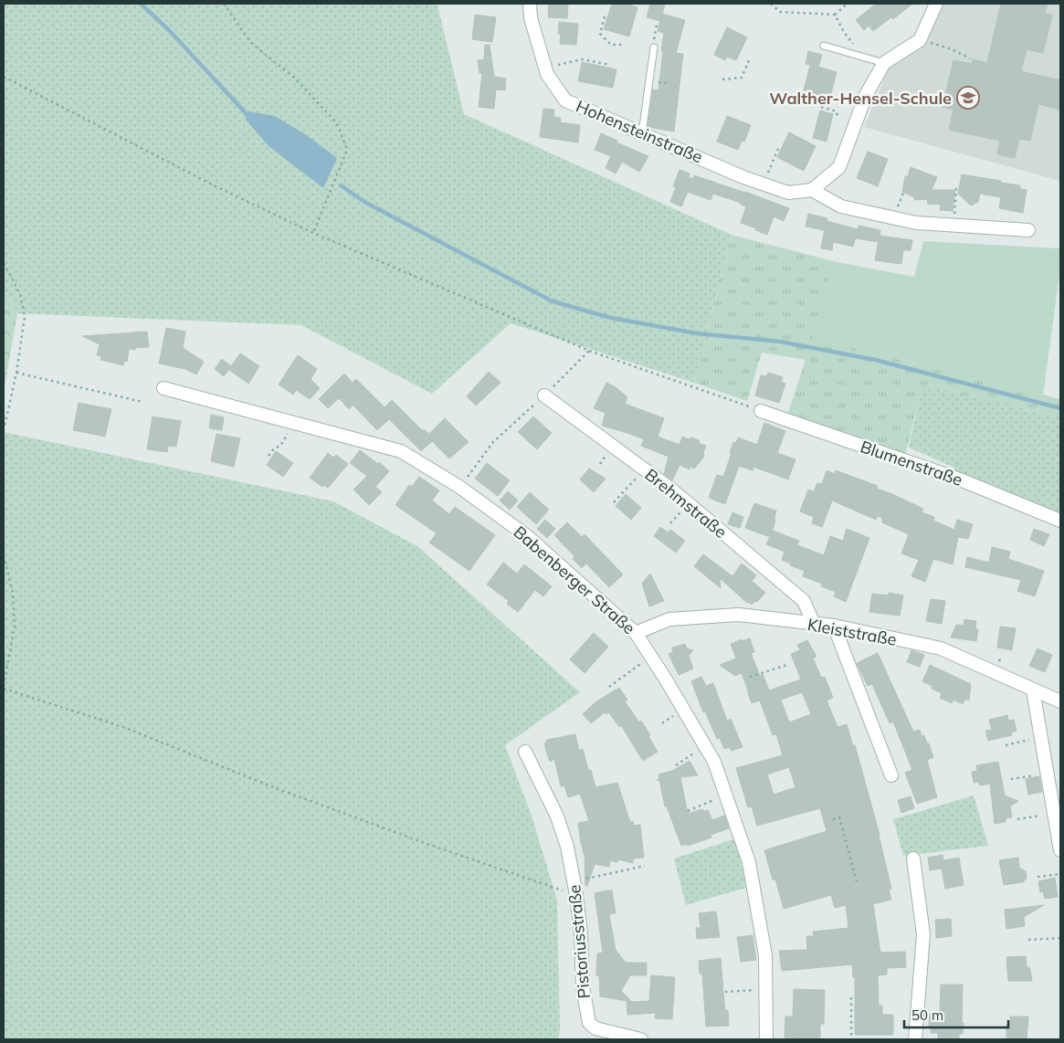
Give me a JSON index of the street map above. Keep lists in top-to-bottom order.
{
  "streets": {
    "street": [
      "Hohensteinstraße",
      "Blumenstraße",
      "Brehmstraße",
      "Babenberger Straße",
      "Kleiststraße",
      "Pistoriusstraße"
    ]
  },
  "crossings": [
    ["Brehmstraße", "Kleiststraße"],
    ["Babenberger Straße", "Kleiststraße"]
  ],
  "places": {
    "school or university": ["Walther-Hensel-Schule"]
  },
  "scale_bar": "50 m"
}
